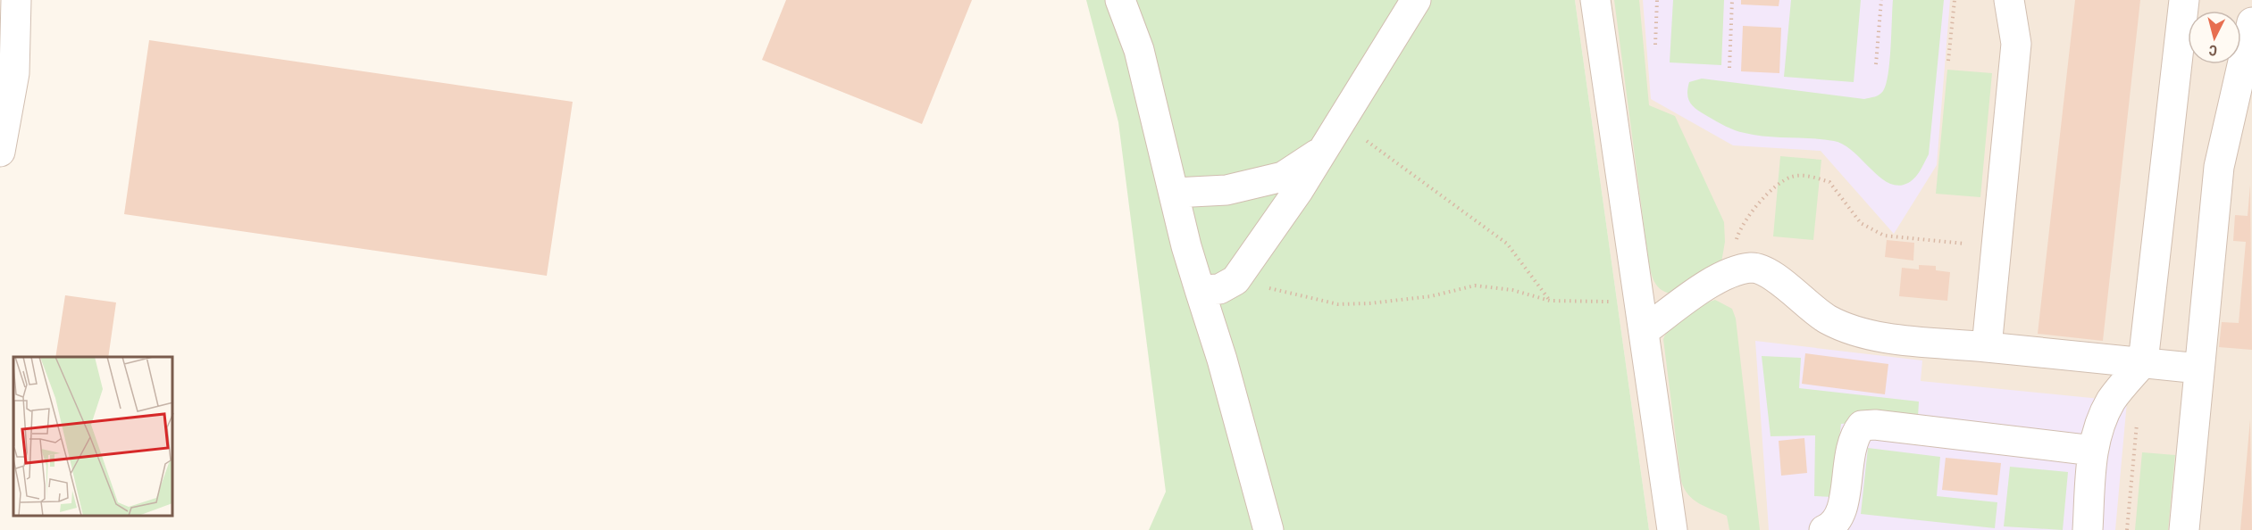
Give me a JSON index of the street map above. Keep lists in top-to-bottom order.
{
  "north": "bottom"
}
